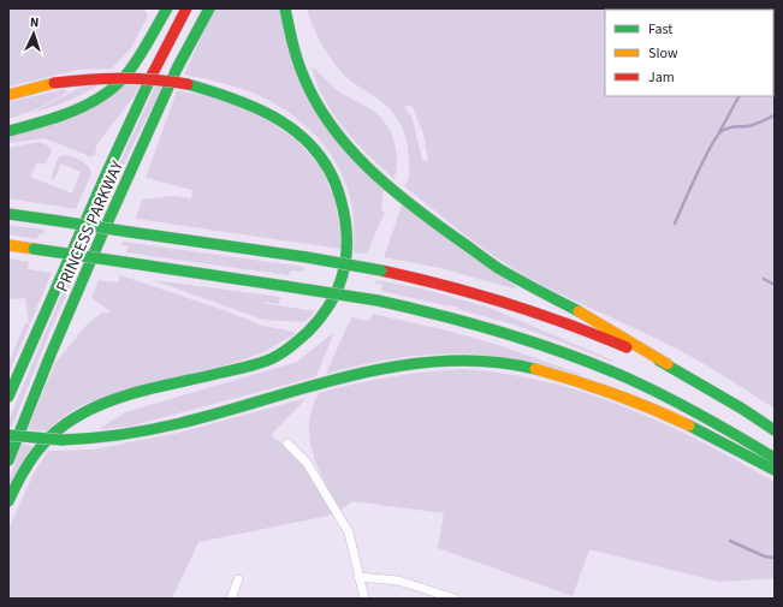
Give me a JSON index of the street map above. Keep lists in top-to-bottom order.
{
  "streets": {
    "highway": ["PRINCESS PARKWAY"]
  },
  "legend": ["Fast", "Slow", "Jam"],
  "north": "top"
}
